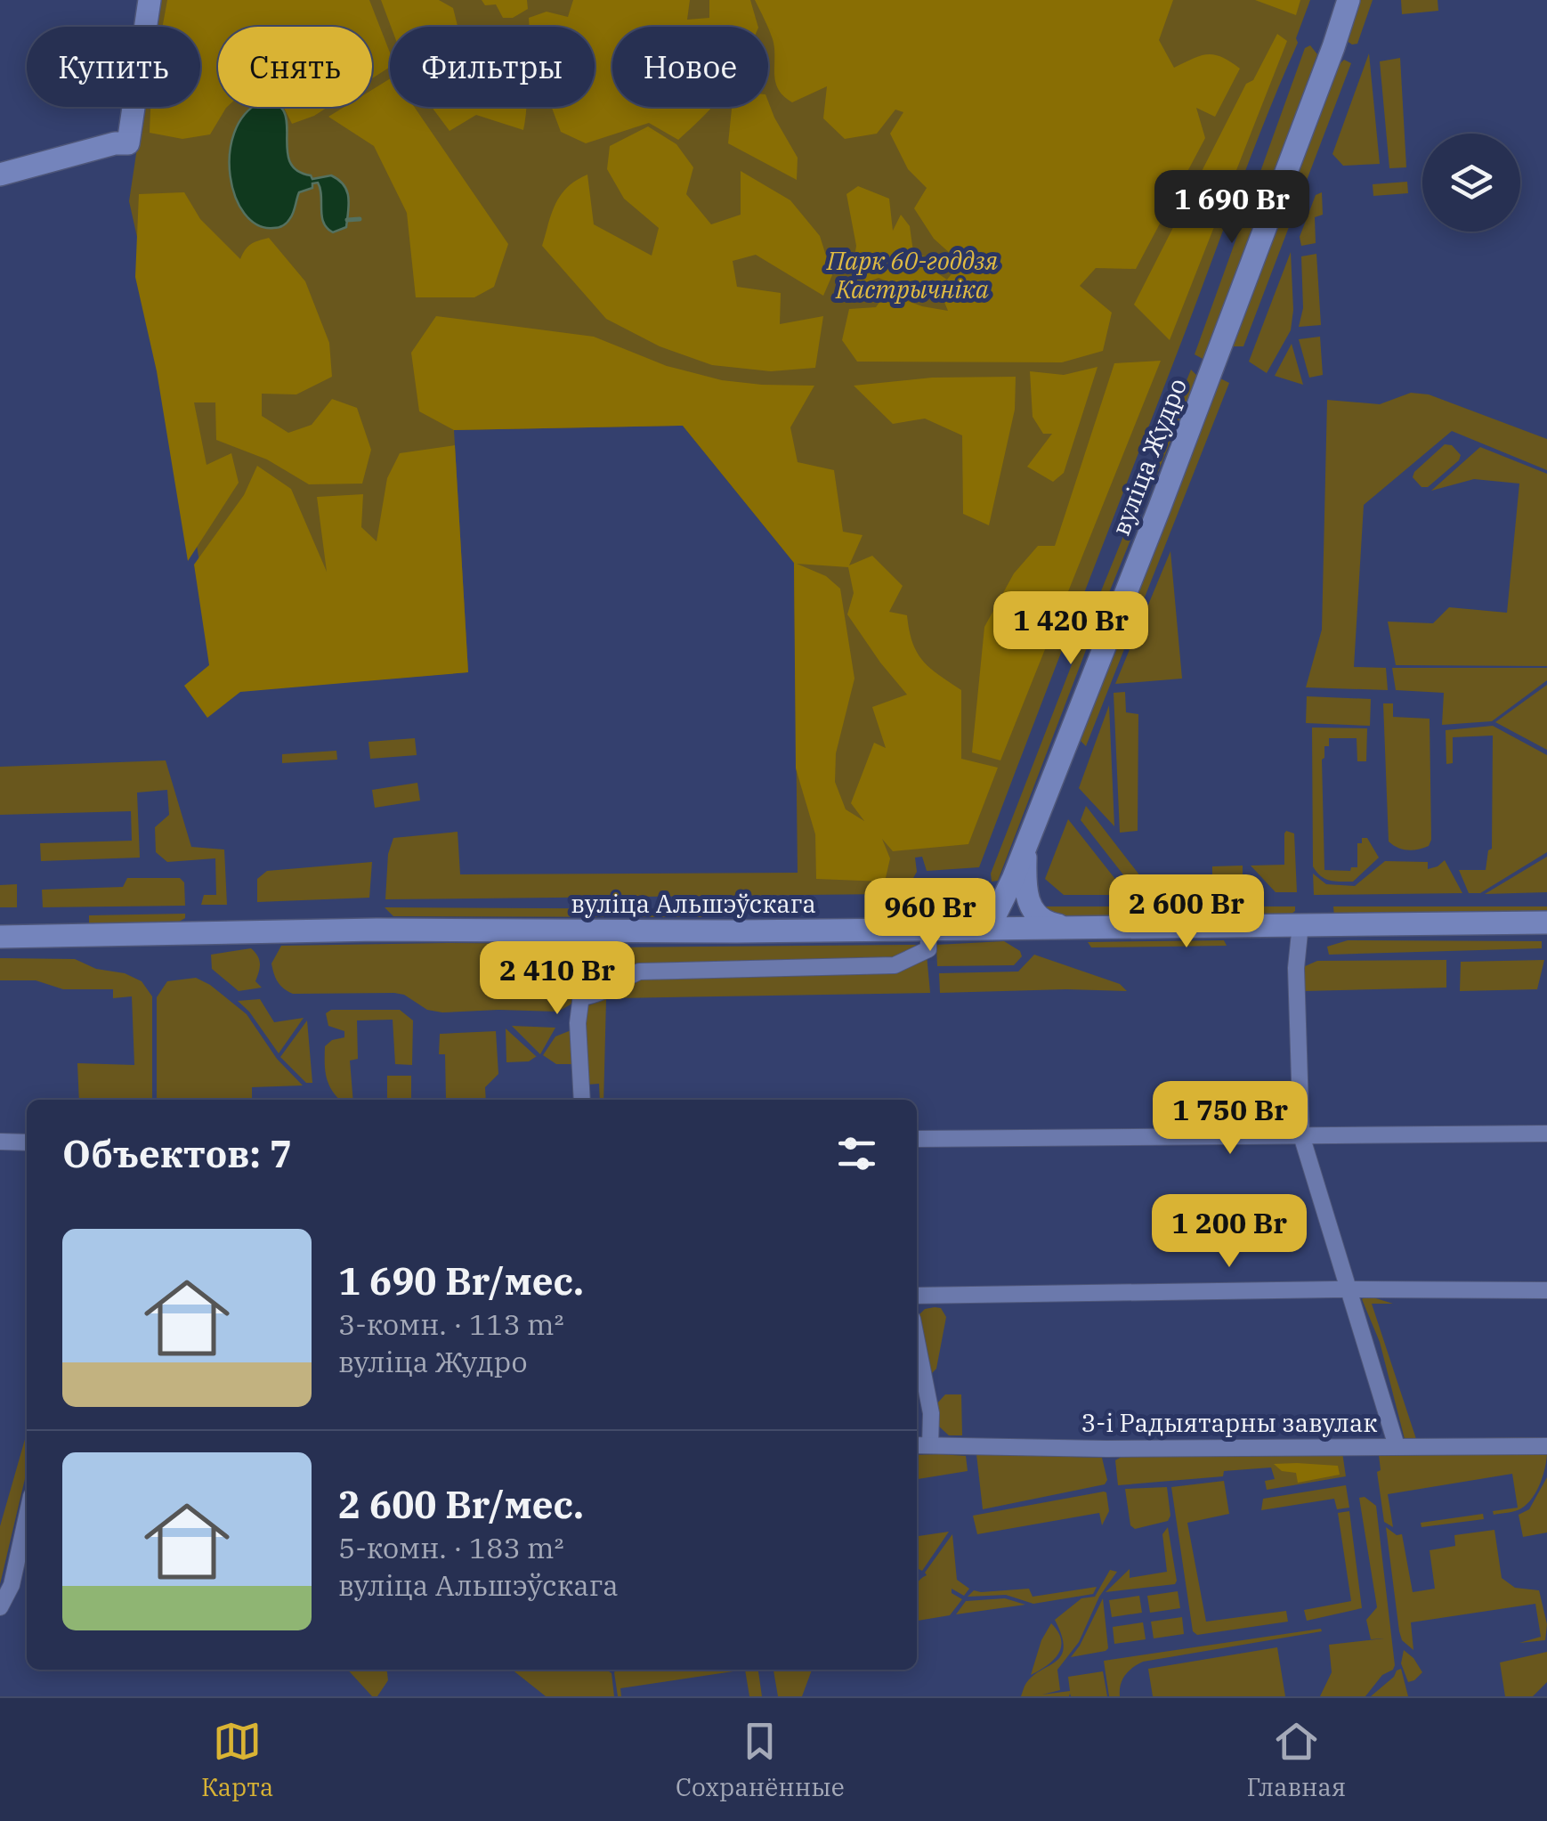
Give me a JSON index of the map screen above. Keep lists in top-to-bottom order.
{
  "streets": {
    "main road": ["вуліца Жудро", "вуліца Альшэўскага"],
    "street": ["3-і Радыятарны завулак"]
  },
  "crossings": [
    ["вуліца Жудро", "вуліца Альшэўскага"]
  ],
  "parks": ["Парк 60-годдзя Кастрычніка"],
  "page": {
    "chip": [
      "Купить",
      "Снять",
      "Фильтры",
      "Новое"
    ],
    "price": [
      "1 690 Br",
      "1 420 Br",
      "2 600 Br",
      "960 Br",
      "2 410 Br",
      "1 750 Br",
      "1 200 Br"
    ],
    "heading": "Объектов: 7",
    "list": [
      {
        "name": "1 690 Br/мес.",
        "note": "3-комн. · 113 m² · вуліца Жудро"
      },
      {
        "name": "2 600 Br/мес.",
        "note": "5-комн. · 183 m² · вуліца Альшэўскага"
      }
    ],
    "tabs": ["Карта", "Сохранённые", "Главная"]
  }
}
